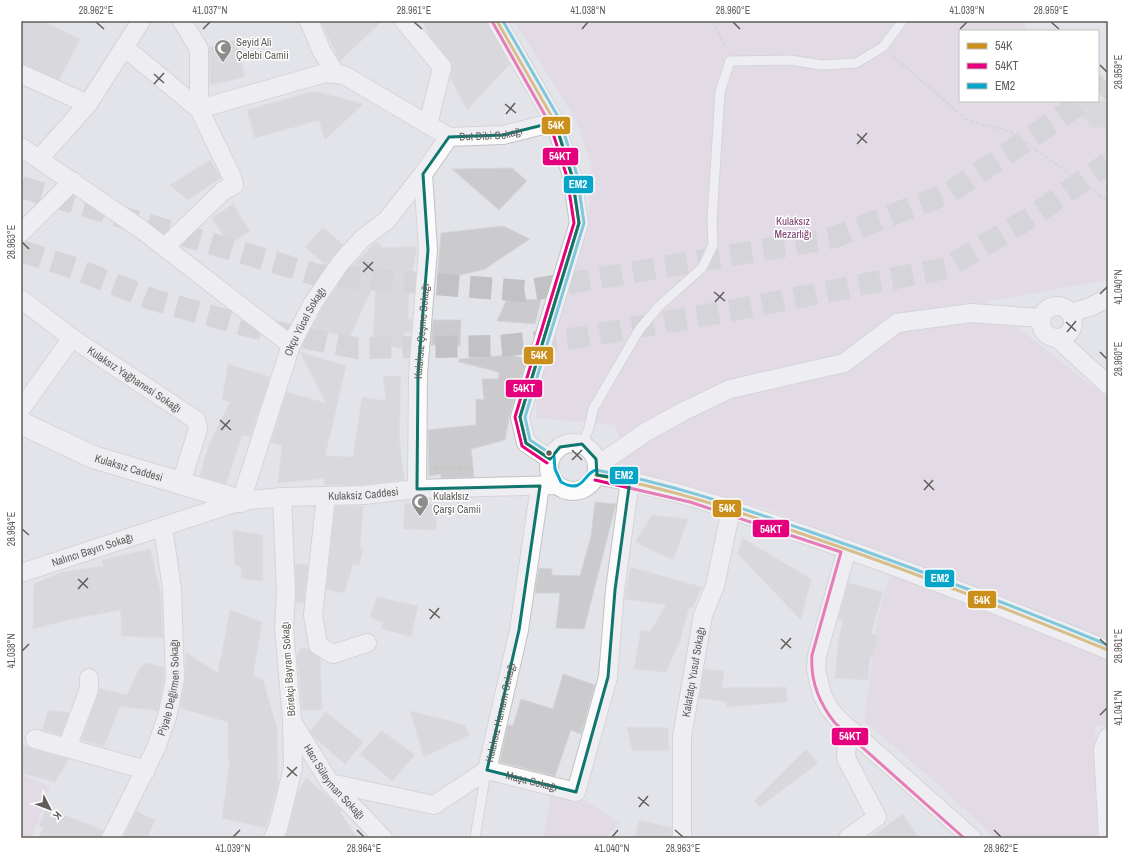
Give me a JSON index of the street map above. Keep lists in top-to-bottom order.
{
  "streets": {
    "street": [
      "Dut Dibi Sokağı",
      "Okçu Yücel Sokağı",
      "Kulaksız Çeşme Sokağı",
      "Kulaksız Yağhanesi Sokağı",
      "Kulaksız Caddesi",
      "Kulaksiz Caddesi",
      "Nalıncı Bayırı Sokağı",
      "Börekçi Bayram Sokağı",
      "Kalafatçı Yusuf Sokağı",
      "Piyale Değirmen Sokağı",
      "Kulaksız Hamamı Sokağı",
      "Hacı Süleyman Sokağı",
      "Maşa Sokağı"
    ]
  },
  "crossings": [
    ["Dut Dibi Sokağı", "Okçu Yücel Sokağı"],
    ["Okçu Yücel Sokağı", "Kulaksız Çeşme Sokağı"],
    ["Okçu Yücel Sokağı", "Kulaksız Caddesi"],
    ["Okçu Yücel Sokağı", "Kulaksiz Caddesi"],
    ["Kulaksız Çeşme Sokağı", "Kulaksiz Caddesi"],
    ["Kulaksız Yağhanesi Sokağı", "Kulaksız Caddesi"],
    ["Kulaksız Caddesi", "Kulaksiz Caddesi"],
    ["Kulaksiz Caddesi", "Nalıncı Bayırı Sokağı"],
    ["Kulaksiz Caddesi", "Börekçi Bayram Sokağı"],
    ["Kulaksiz Caddesi", "Kulaksız Hamamı Sokağı"],
    ["Nalıncı Bayırı Sokağı", "Piyale Değirmen Sokağı"],
    ["Börekçi Bayram Sokağı", "Hacı Süleyman Sokağı"],
    ["Kulaksız Hamamı Sokağı", "Hacı Süleyman Sokağı"],
    ["Kulaksız Hamamı Sokağı", "Maşa Sokağı"]
  ],
  "parks": ["Kulaksız Mezarlığı"],
  "places": {
    "mosque": ["Seyid Ali Çelebi Camii", "Kulaklsız Çarşı Camii"]
  },
  "lines": ["transit line 54K", "transit line EM2", "transit line 54KT"],
  "legend": ["54K", "54KT", "EM2"],
  "north": "bottom right",
  "coordinates": [
    "28.962°E",
    "41.037°N",
    "28.961°E",
    "41.038°N",
    "28.960°E",
    "41.039°N",
    "28.959°E",
    "28.963°E",
    "41.040°N",
    "28.964°E",
    "41.041°N"
  ]
}
